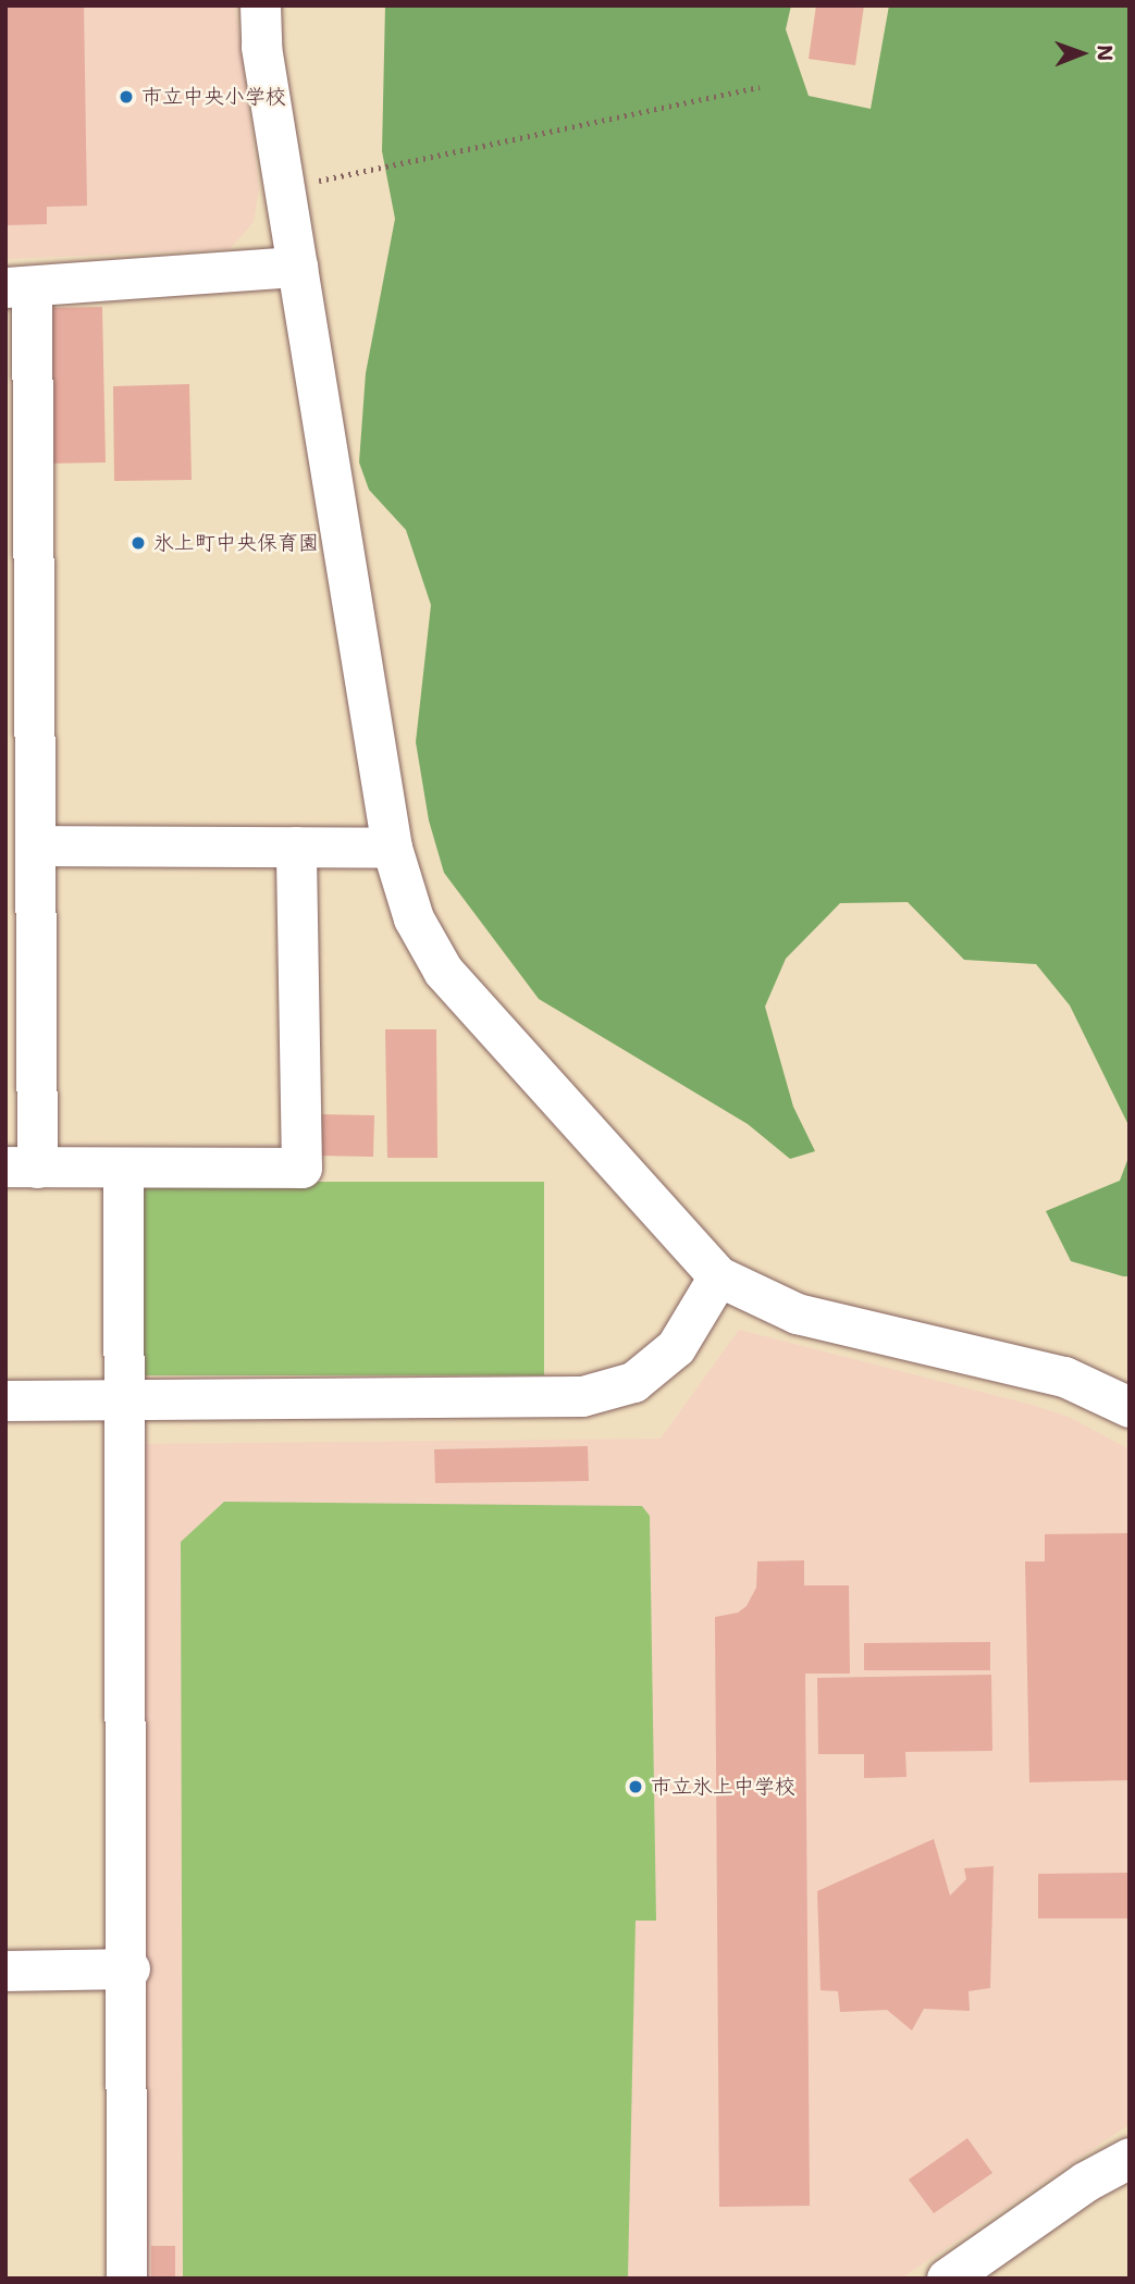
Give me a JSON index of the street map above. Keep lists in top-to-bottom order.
{
  "places": ["市立中央小学校", "氷上町中央保育園", "市立氷上中学校"],
  "north": "right"
}
